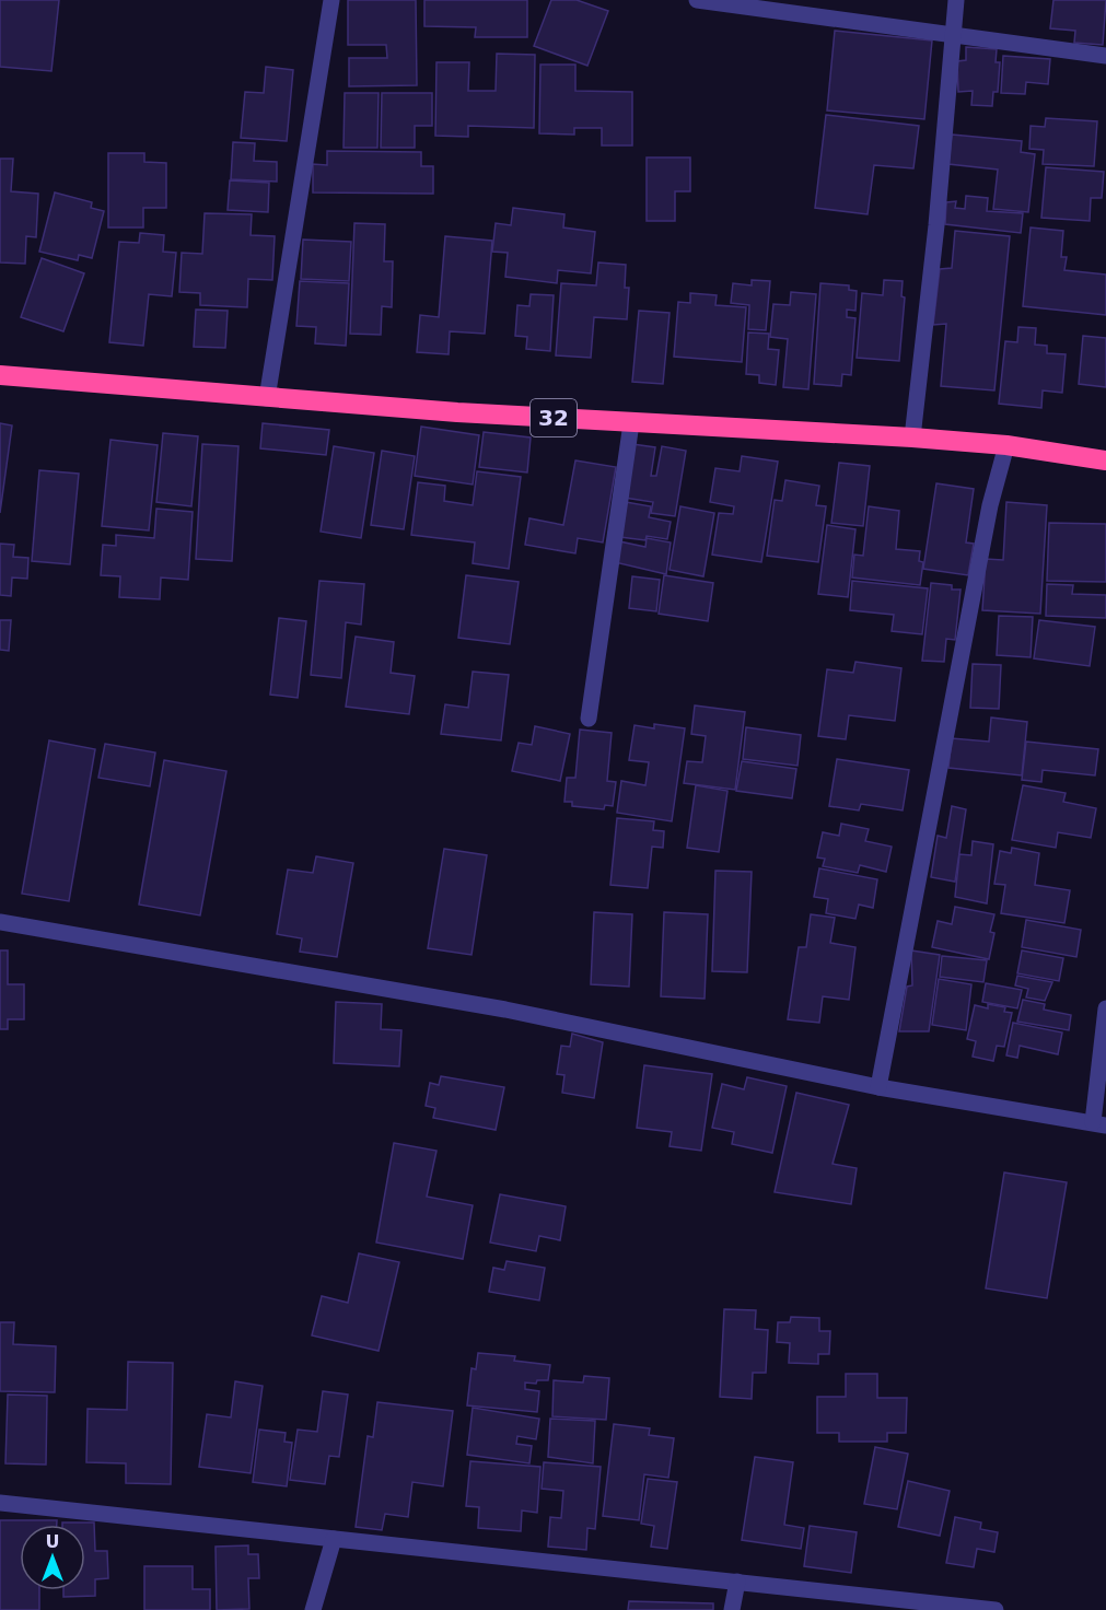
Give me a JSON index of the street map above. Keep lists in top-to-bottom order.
{
  "streets": {
    "highway": ["32"]
  },
  "north": "top"
}
